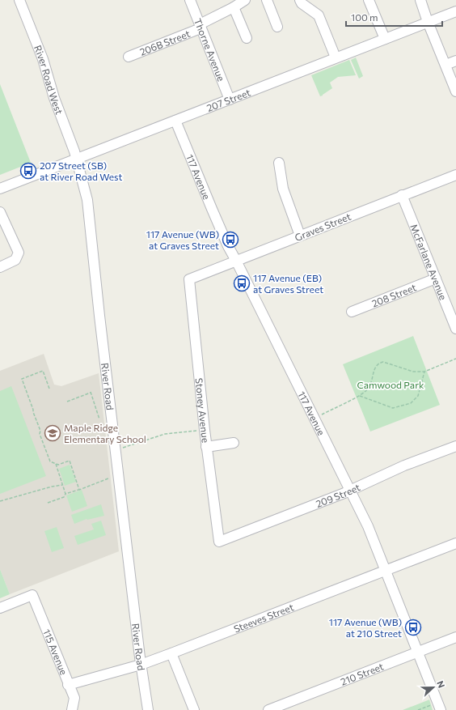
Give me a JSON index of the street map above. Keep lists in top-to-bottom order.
{
  "streets": {
    "street": [
      "206B Street",
      "Thorne Avenue",
      "River Road West",
      "207 Street",
      "117 Avenue",
      "Graves Street",
      "McFarlane Avenue",
      "208 Street",
      "River Road",
      "Stoney Avenue",
      "209 Street",
      "Steeves Street",
      "115 Avenue",
      "210 Street"
    ]
  },
  "crossings": [
    ["206B Street", "Thorne Avenue"],
    ["Thorne Avenue", "207 Street"],
    ["River Road West", "207 Street"],
    ["River Road West", "River Road"],
    ["207 Street", "117 Avenue"],
    ["207 Street", "River Road"],
    ["117 Avenue", "Graves Street"],
    ["117 Avenue", "209 Street"],
    ["117 Avenue", "Steeves Street"],
    ["117 Avenue", "210 Street"],
    ["Graves Street", "McFarlane Avenue"],
    ["Graves Street", "Stoney Avenue"],
    ["McFarlane Avenue", "208 Street"],
    ["River Road", "Steeves Street"],
    ["Stoney Avenue", "209 Street"],
    ["Steeves Street", "115 Avenue"]
  ],
  "parks": ["Camwood Park"],
  "places": {
    "bus stop": [
      "207 Street (SB) at River Road West",
      "117 Avenue (WB) at Graves Street",
      "117 Avenue (EB) at Graves Street",
      "117 Avenue (WB) at 210 Street"
    ],
    "school or university": ["Maple Ridge Elementary School"]
  },
  "scale_bar": "100 m",
  "north": "right"
}
